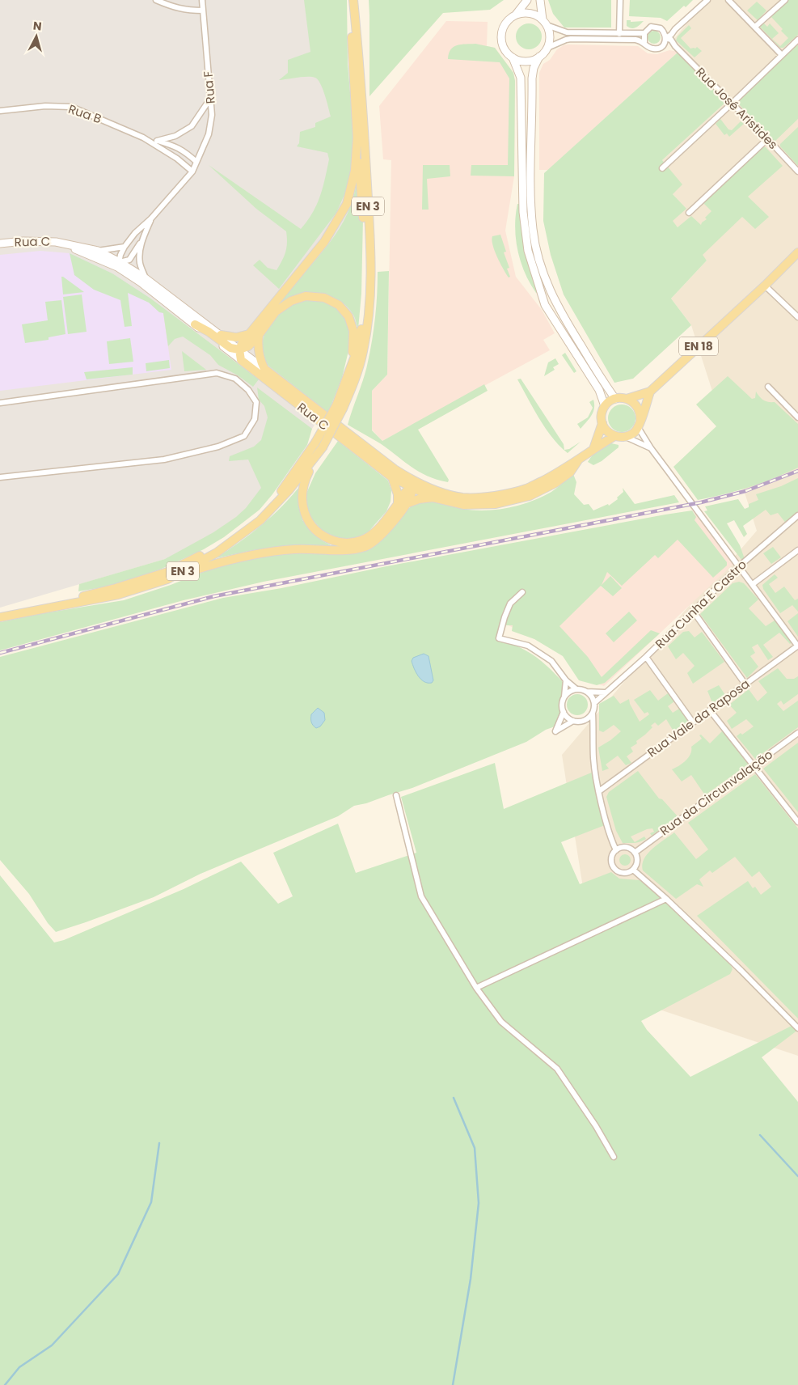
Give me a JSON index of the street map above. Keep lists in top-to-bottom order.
{
  "streets": {
    "main road": ["EN 3", "Rua C", "EN 18"],
    "street": [
      "Rua F",
      "Rua José Aristides",
      "Rua B",
      "Rua Cunha E Castro",
      "Rua Vale da Raposa",
      "Rua da Circunvalação"
    ]
  },
  "crossings": [
    ["Rua F", "Rua B"],
    ["Rua C", "EN 18"]
  ],
  "north": "top"
}
